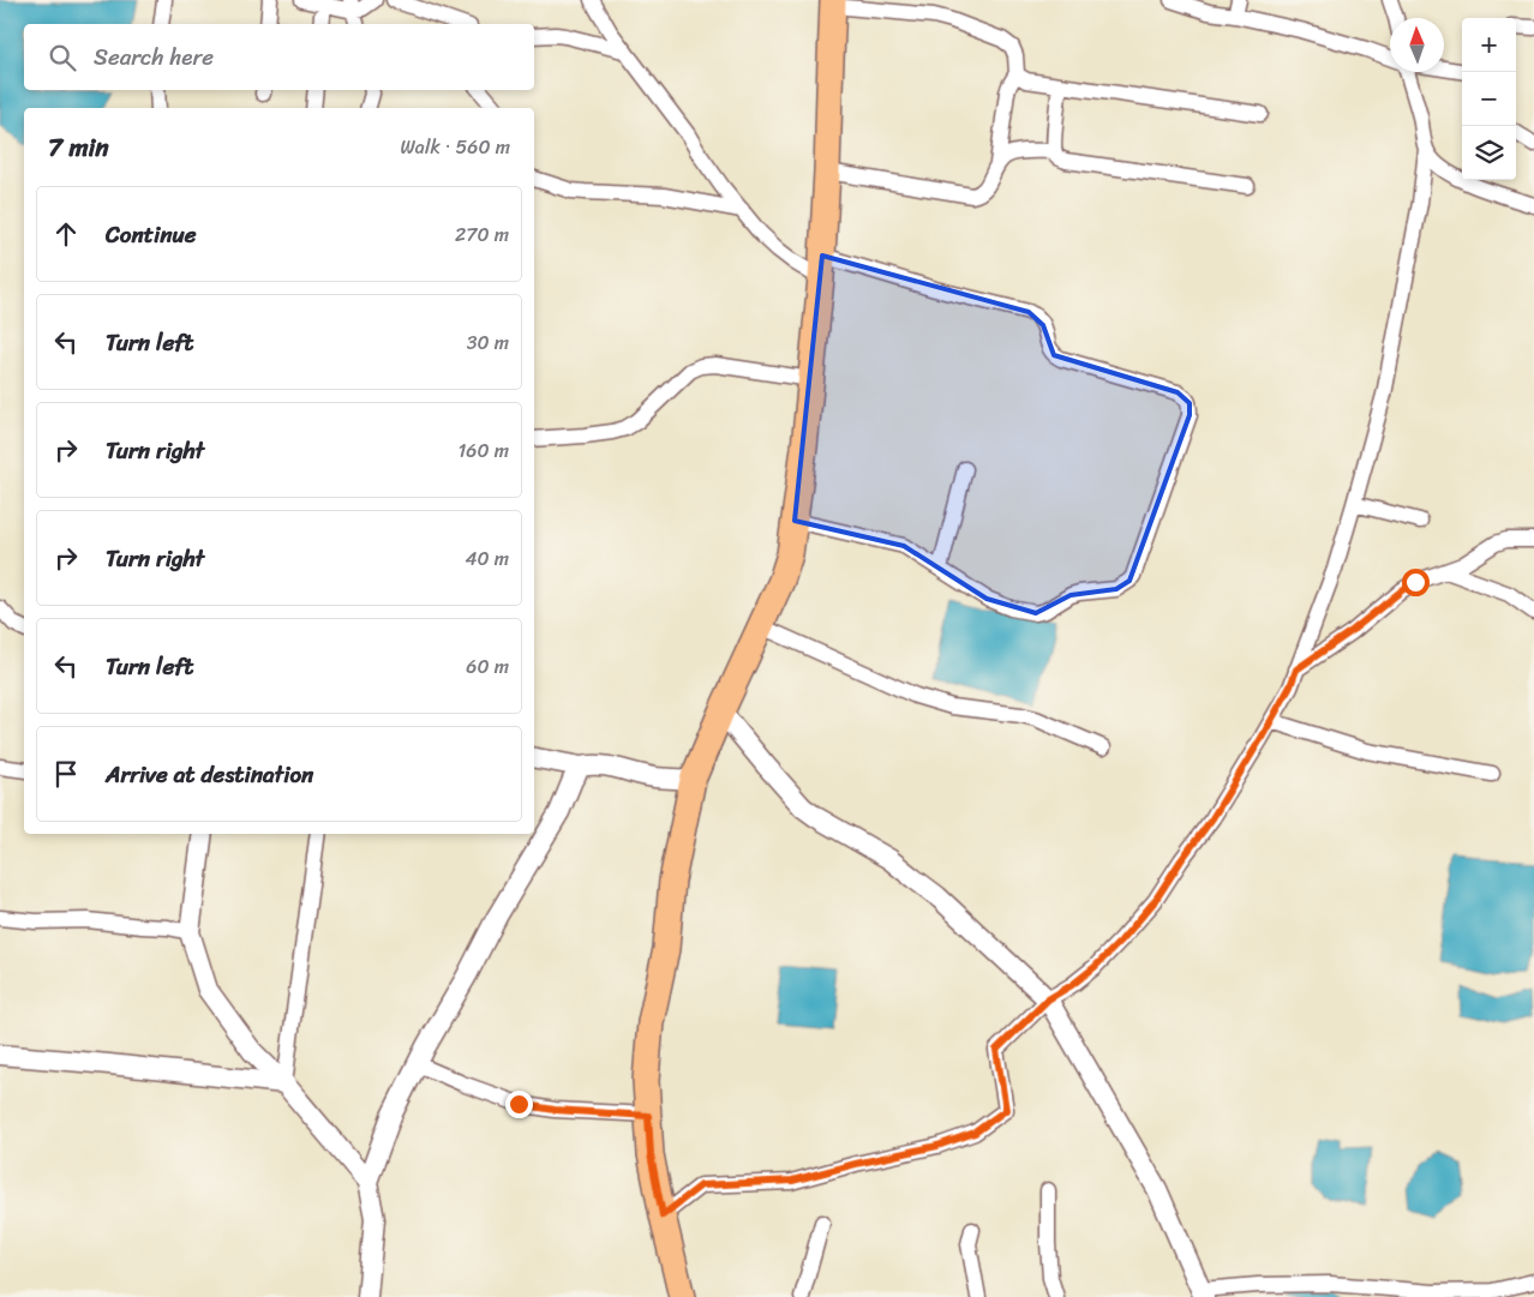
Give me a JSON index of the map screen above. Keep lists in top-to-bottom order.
{
  "north": "top",
  "page": {
    "map_buttons": ["+", "−"],
    "search": "Search here",
    "heading": ["7 min", "Walk · 560 m"],
    "list": [
      ["Continue", "270 m"],
      ["Turn left", "30 m"],
      ["Turn right", "160 m"],
      ["Turn right", "40 m"],
      ["Turn left", "60 m"],
      "Arrive at destination"
    ]
  }
}
